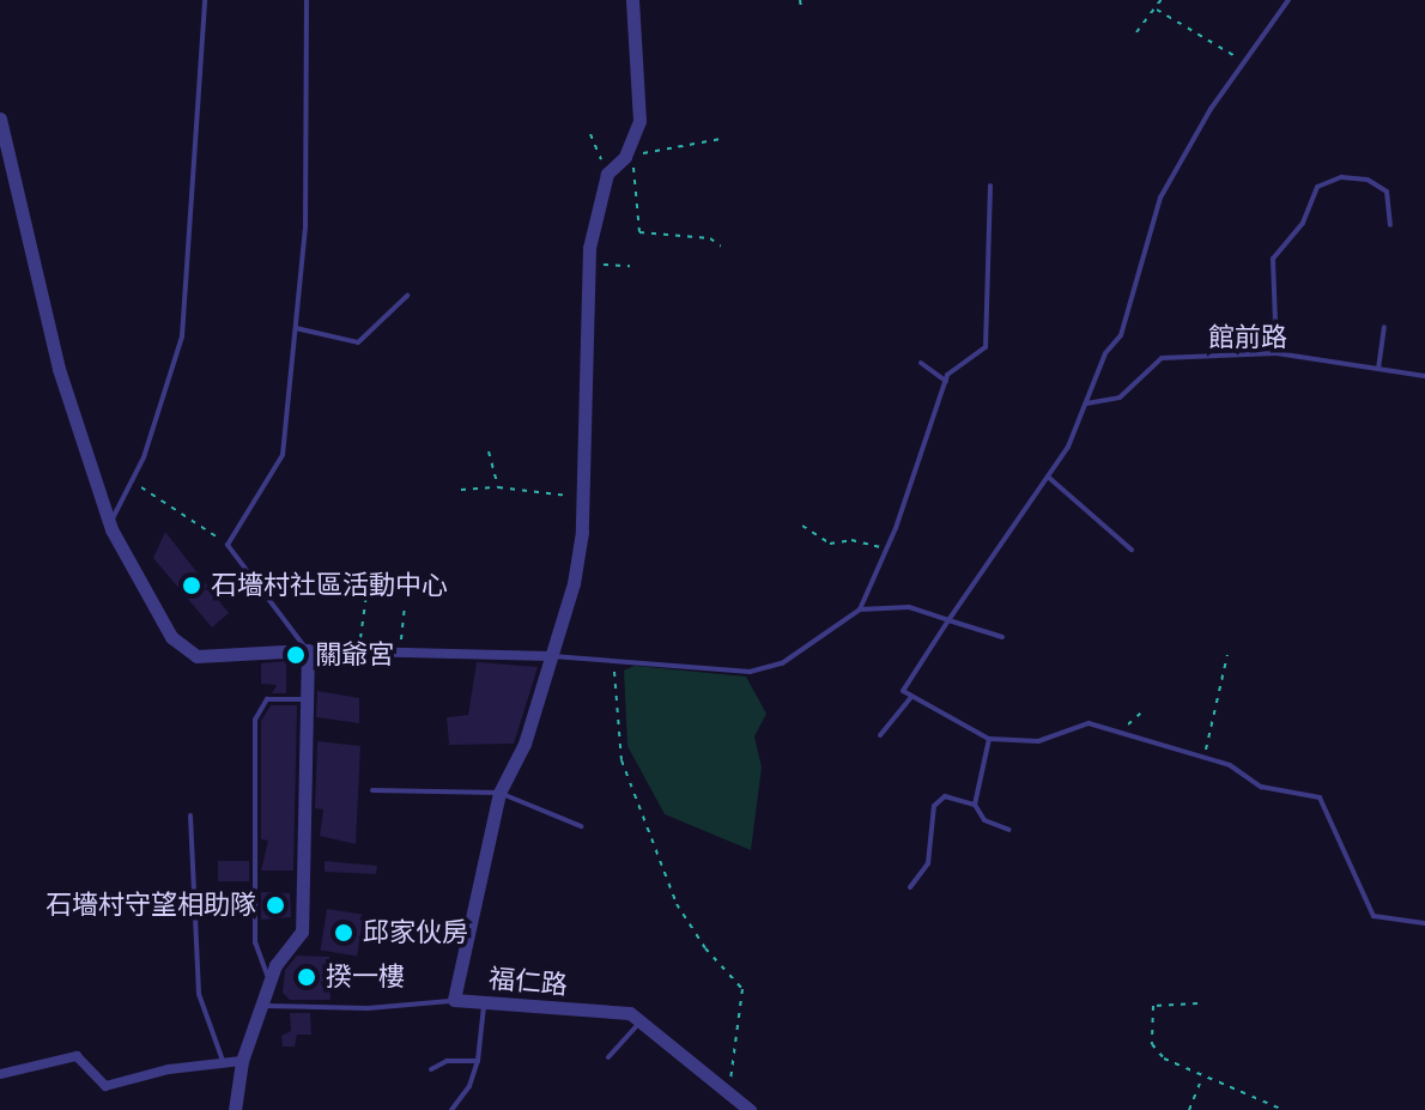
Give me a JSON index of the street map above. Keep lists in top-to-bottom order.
{
  "streets": {
    "street": ["福仁路"],
    "lane": ["館前路"]
  },
  "places": [
    "石墻村社區活動中心",
    "關爺宮",
    "石墻村守望相助隊",
    "邱家伙房",
    "揆一樓"
  ]
}
